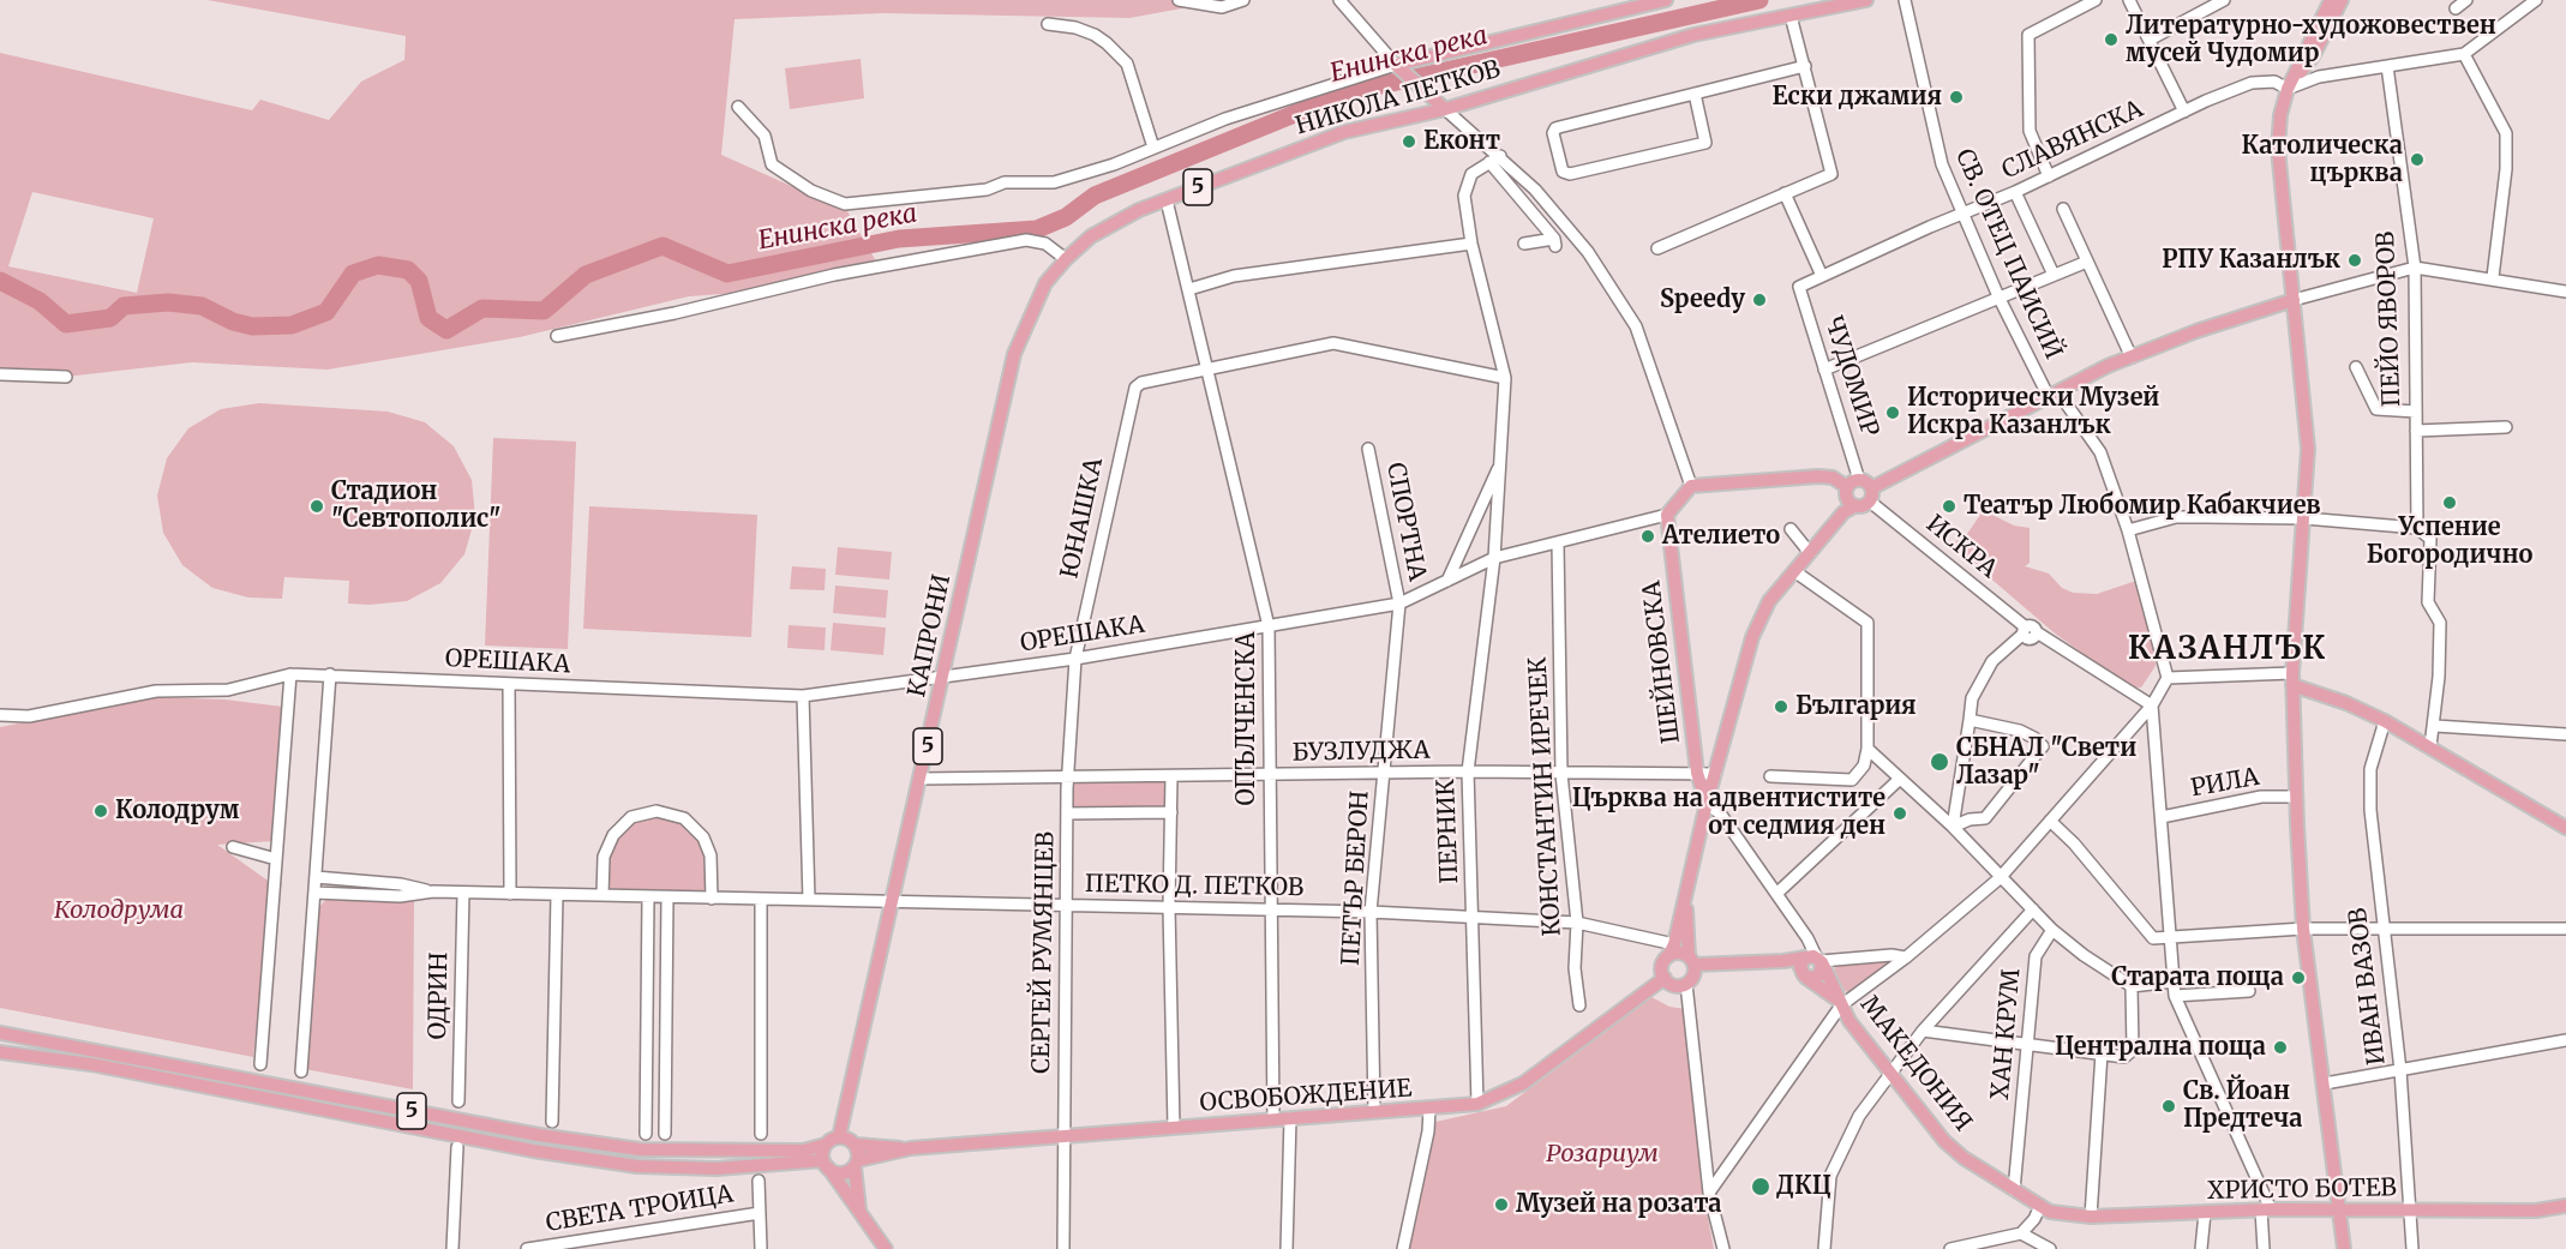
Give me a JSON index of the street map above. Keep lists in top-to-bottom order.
{
  "streets": {
    "main road": [
      "НИКОЛА ПЕТКОВ",
      "5",
      "КАПРОНИ",
      "ШЕЙНОВСКА",
      "МАКЕДОНИЯ",
      "ОСВОБОЖДЕНИЕ",
      "ХРИСТО БОТЕВ"
    ],
    "street": [
      "СЛАВЯНСКА",
      "СВ. ОТЕЦ ПАИСИЙ",
      "ПЕЙО ЯВОРОВ",
      "ЧУДОМИР",
      "ЮНАШКА",
      "СПОРТНА",
      "ИСКРА",
      "ОРЕШАКА",
      "ОПЪЛЧЕНСКА",
      "БУЗЛУДЖА",
      "РИЛА",
      "КОНСТАНТИН ИРЕЧЕК",
      "ПЕРНИК",
      "ПЕТЪР БЕРОН",
      "ПЕТКО Д. ПЕТКОВ",
      "СЕРГЕЙ РУМЯНЦЕВ",
      "ИВАН ВАЗОВ",
      "ОДРИН",
      "ХАН КРУМ",
      "СВЕТА ТРОИЦА"
    ]
  },
  "crossings": [
    ["НИКОЛА ПЕТКОВ", "КАПРОНИ"],
    ["НИКОЛА ПЕТКОВ", "ОПЪЛЧЕНСКА"],
    ["СЛАВЯНСКА", "СВ. ОТЕЦ ПАИСИЙ"],
    ["СЛАВЯНСКА", "ЧУДОМИР"],
    ["5", "КАПРОНИ"],
    ["5", "ОСВОБОЖДЕНИЕ"],
    ["ЮНАШКА", "ОРЕШАКА"],
    ["ЮНАШКА", "ОПЪЛЧЕНСКА"],
    ["ЮНАШКА", "СЕРГЕЙ РУМЯНЦЕВ"],
    ["СПОРТНА", "ОРЕШАКА"],
    ["СПОРТНА", "ПЕТЪР БЕРОН"],
    ["ОРЕШАКА", "КАПРОНИ"],
    ["ОРЕШАКА", "ШЕЙНОВСКА"],
    ["ОРЕШАКА", "ОПЪЛЧЕНСКА"],
    ["ОРЕШАКА", "КОНСТАНТИН ИРЕЧЕК"],
    ["ОРЕШАКА", "ПЕРНИК"],
    ["ОРЕШАКА", "ПЕТЪР БЕРОН"],
    ["ОРЕШАКА", "СЕРГЕЙ РУМЯНЦЕВ"],
    ["КАПРОНИ", "БУЗЛУДЖА"],
    ["КАПРОНИ", "ПЕТКО Д. ПЕТКОВ"],
    ["КАПРОНИ", "ОСВОБОЖДЕНИЕ"],
    ["ШЕЙНОВСКА", "БУЗЛУДЖА"],
    ["ШЕЙНОВСКА", "МАКЕДОНИЯ"],
    ["ОПЪЛЧЕНСКА", "БУЗЛУДЖА"],
    ["ОПЪЛЧЕНСКА", "ПЕТКО Д. ПЕТКОВ"],
    ["ОПЪЛЧЕНСКА", "ОСВОБОЖДЕНИЕ"],
    ["БУЗЛУДЖА", "КОНСТАНТИН ИРЕЧЕК"],
    ["БУЗЛУДЖА", "ПЕРНИК"],
    ["БУЗЛУДЖА", "ПЕТЪР БЕРОН"],
    ["БУЗЛУДЖА", "СЕРГЕЙ РУМЯНЦЕВ"],
    ["КОНСТАНТИН ИРЕЧЕК", "ПЕТКО Д. ПЕТКОВ"],
    ["ПЕРНИК", "ПЕТКО Д. ПЕТКОВ"],
    ["ПЕРНИК", "ОСВОБОЖДЕНИЕ"],
    ["ПЕТЪР БЕРОН", "ПЕТКО Д. ПЕТКОВ"],
    ["ПЕТЪР БЕРОН", "ОСВОБОЖДЕНИЕ"],
    ["ПЕТКО Д. ПЕТКОВ", "СЕРГЕЙ РУМЯНЦЕВ"],
    ["ПЕТКО Д. ПЕТКОВ", "ОДРИН"],
    ["ПЕТКО Д. ПЕТКОВ", "ОСВОБОЖДЕНИЕ"],
    ["СЕРГЕЙ РУМЯНЦЕВ", "ОСВОБОЖДЕНИЕ"],
    ["ИВАН ВАЗОВ", "ХРИСТО БОТЕВ"],
    ["ХАН КРУМ", "МАКЕДОНИЯ"],
    ["МАКЕДОНИЯ", "ХРИСТО БОТЕВ"]
  ],
  "districts": ["КАЗАНЛЪК"],
  "water": ["Енинска река"],
  "parks": ["Колодрума", "Розариум"],
  "places": [
    "Литературно-художовествен мусей Чудомир",
    "Ески джамия",
    "Еконт",
    "Католическа църква",
    "РПУ Казанлък",
    "Speedy",
    "Исторически Музей Искра Казанлък",
    "Успение Богородично",
    "Стадион \"Севтополис\"",
    "Театър Любомир Кабакчиев",
    "Ателието",
    "България",
    "СБНАЛ \"Свeти Лазар\"",
    "Колодрум",
    "Църква на адвентистите от седмия ден",
    "Старата поща",
    "Централна поща",
    "Св. Йоан Предтеча",
    "ДКЦ",
    "Музей на розата"
  ]
}
